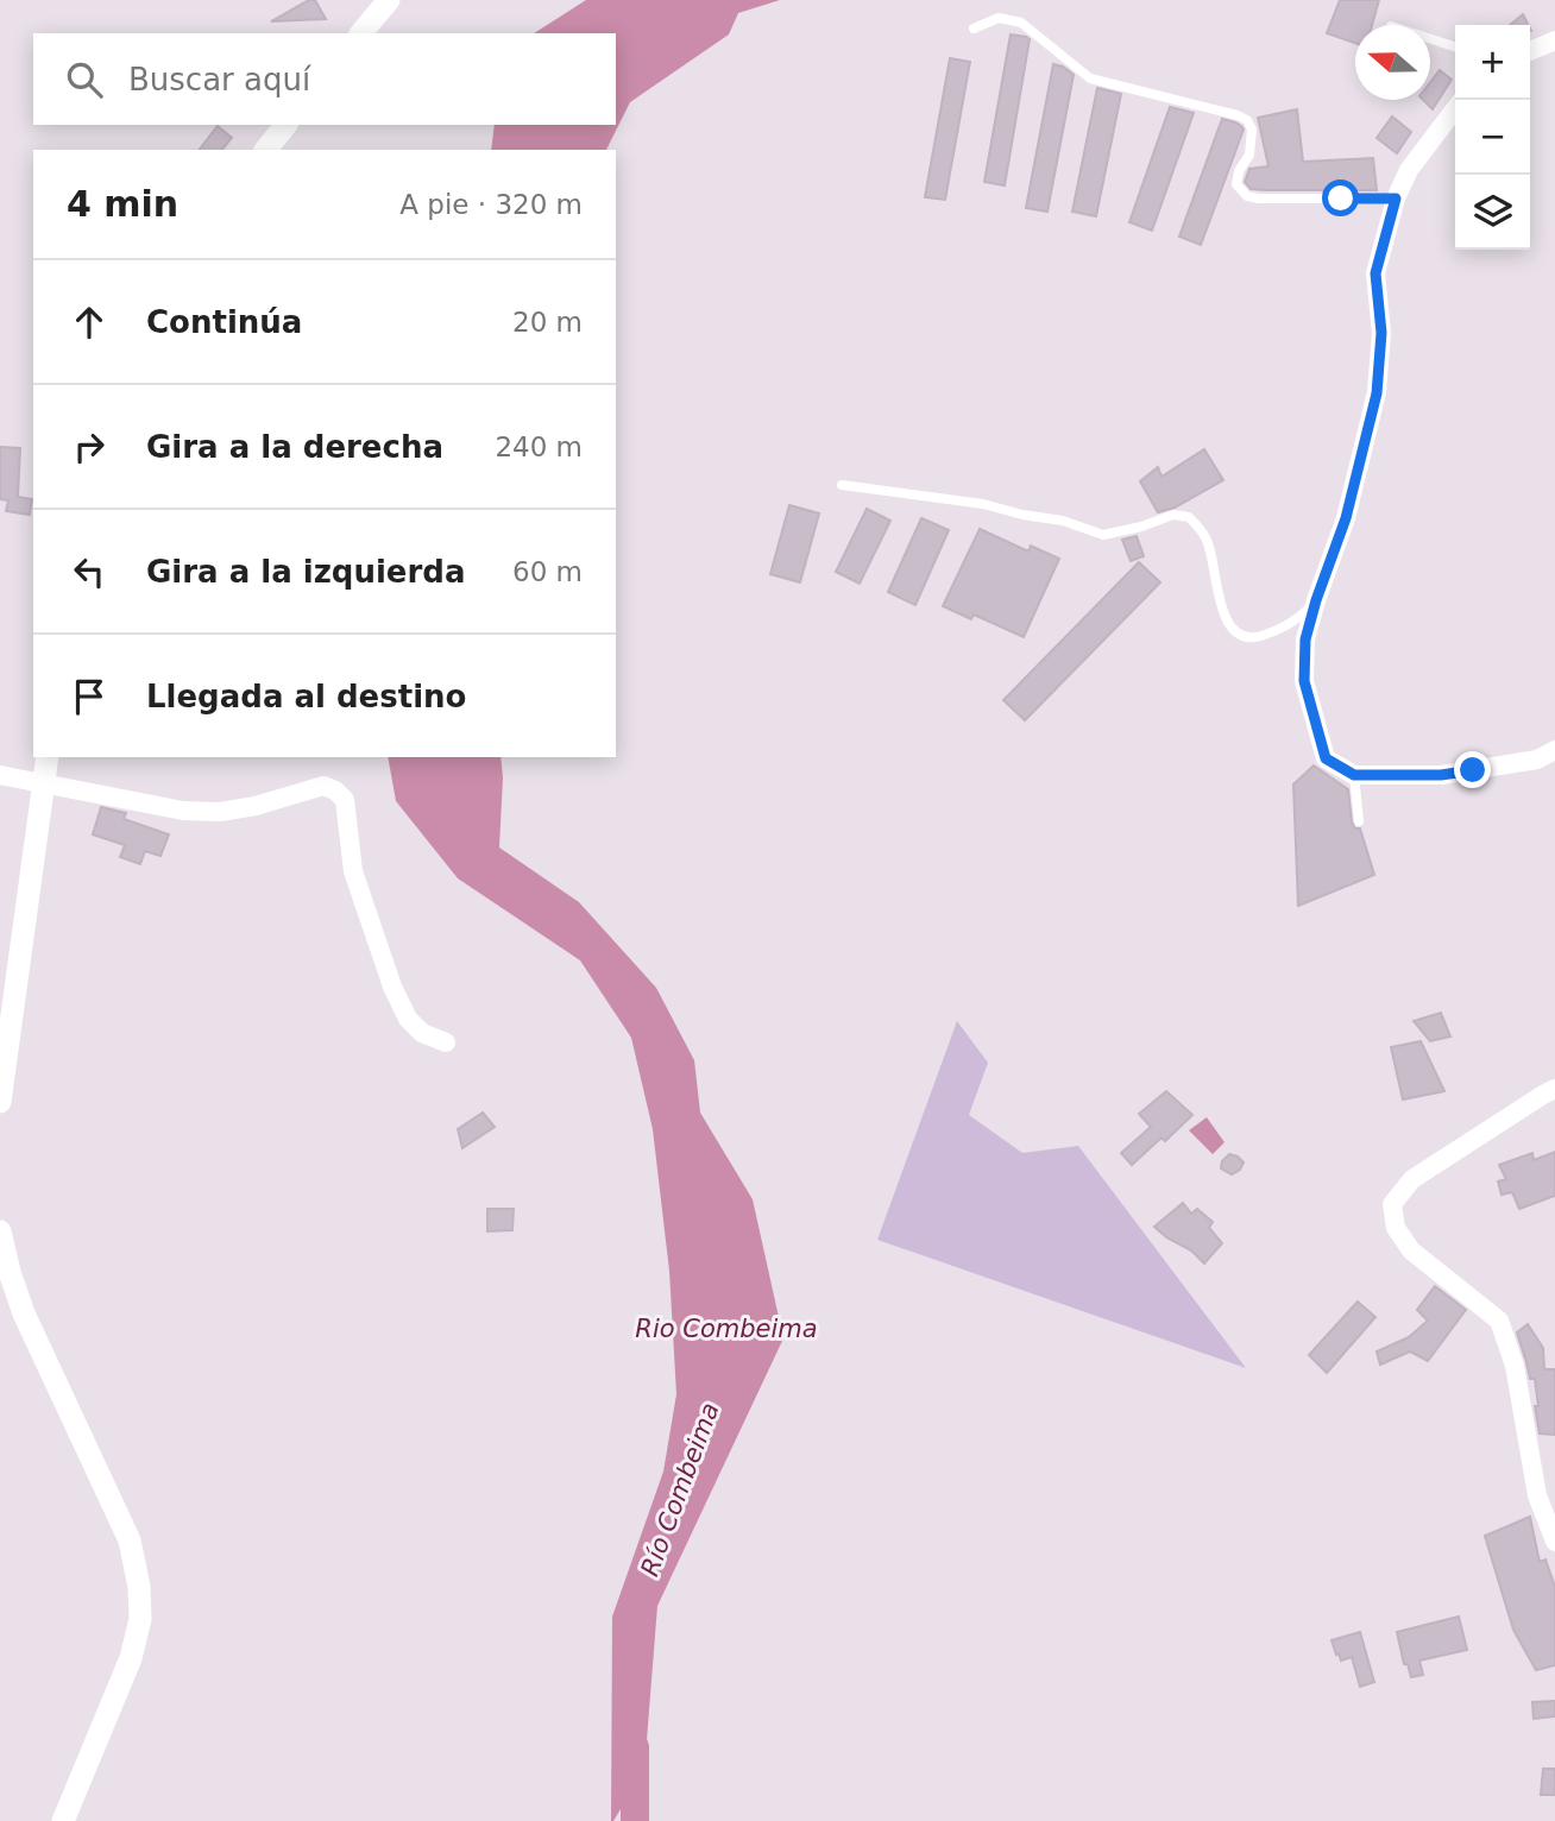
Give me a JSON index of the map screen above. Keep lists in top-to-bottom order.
{
  "water": ["Rio Combeima", "Río Combeima"],
  "north": "left",
  "page": {
    "map_buttons": ["+", "−"],
    "search": "Buscar aquí",
    "heading": ["4 min", "A pie · 320 m"],
    "list": [
      ["Continúa", "20 m"],
      ["Gira a la derecha", "240 m"],
      ["Gira a la izquierda", "60 m"],
      "Llegada al destino"
    ]
  }
}
